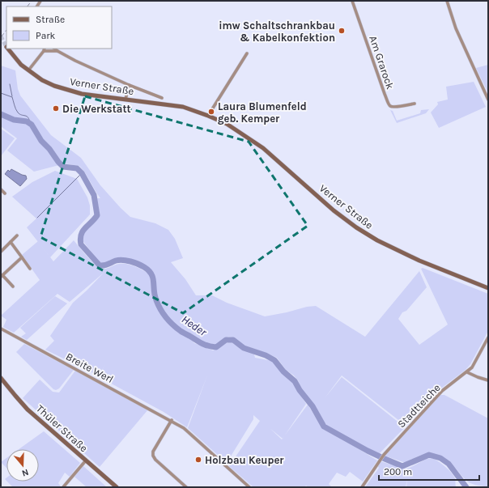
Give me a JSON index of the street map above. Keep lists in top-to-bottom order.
{
  "streets": {
    "main road": ["Verner Straße", "Thüler Straße"],
    "street": ["Am Grarock", "Breite Werl", "Stadtteiche"]
  },
  "water": ["Heder"],
  "places": [
    "imw Schaltschrankbau & Kabelkonfektion",
    "Die Werkstatt",
    "Laura Blumenfeld geb. Kemper",
    "Holzbau Keuper"
  ],
  "legend": ["Straße", "Park"],
  "scale_bar": "200 m",
  "north": "bottom"
}
